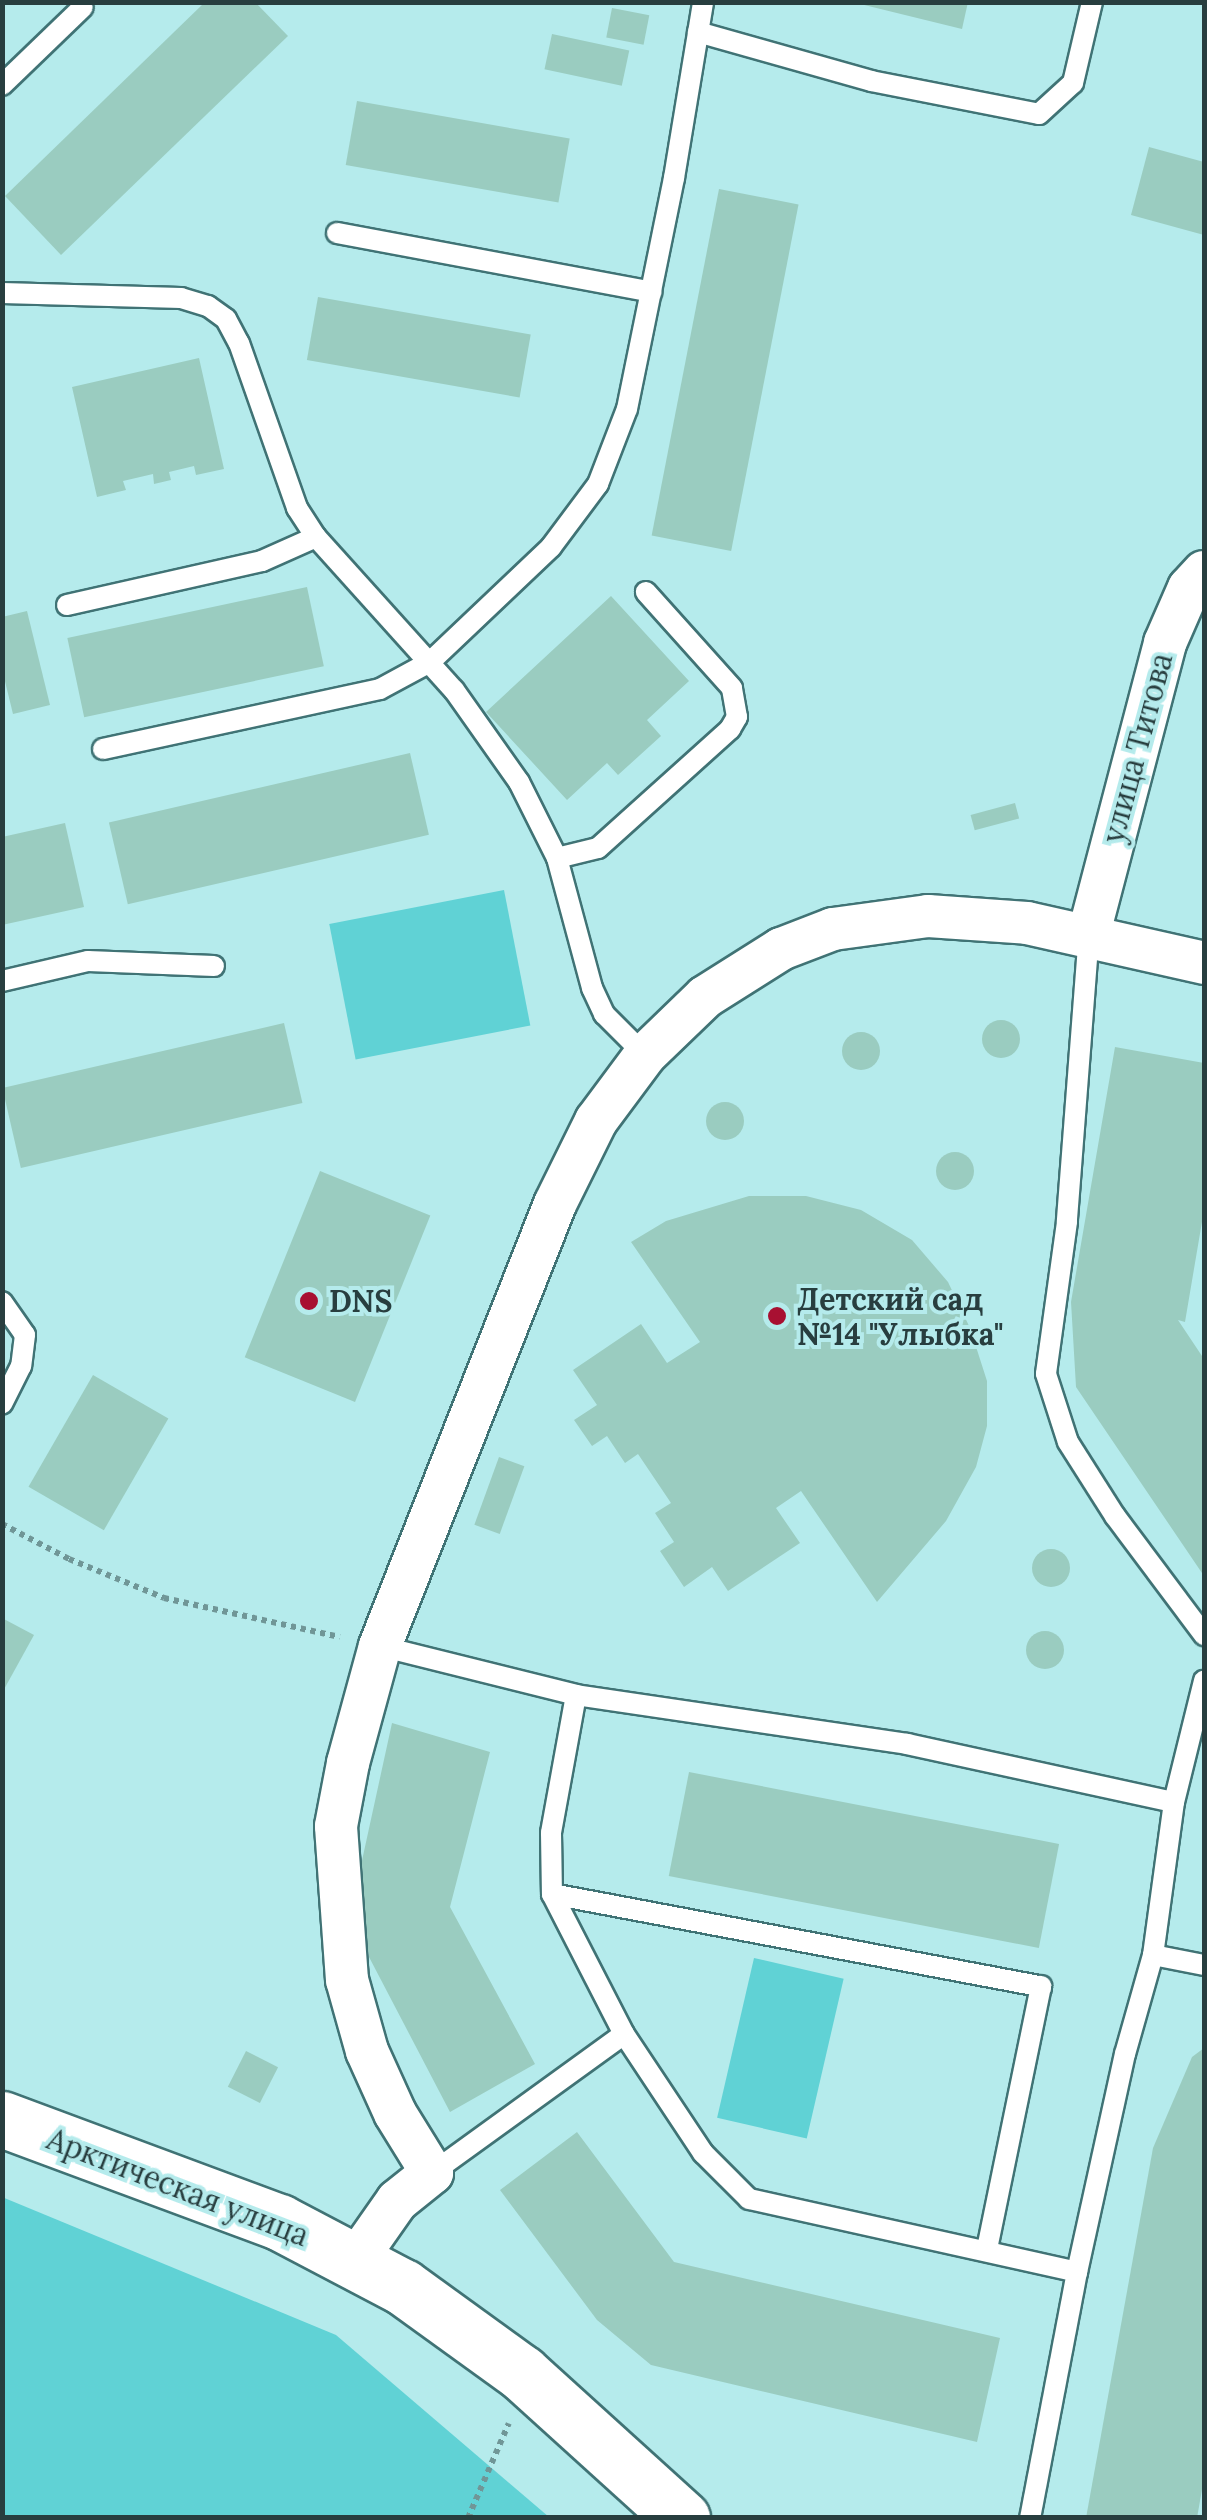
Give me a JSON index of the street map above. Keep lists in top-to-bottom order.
{
  "streets": {
    "street": ["улица Титова", "Арктическая улица"]
  },
  "places": ["DNS", "Детский сад №14 \"Улыбка\""]
}
